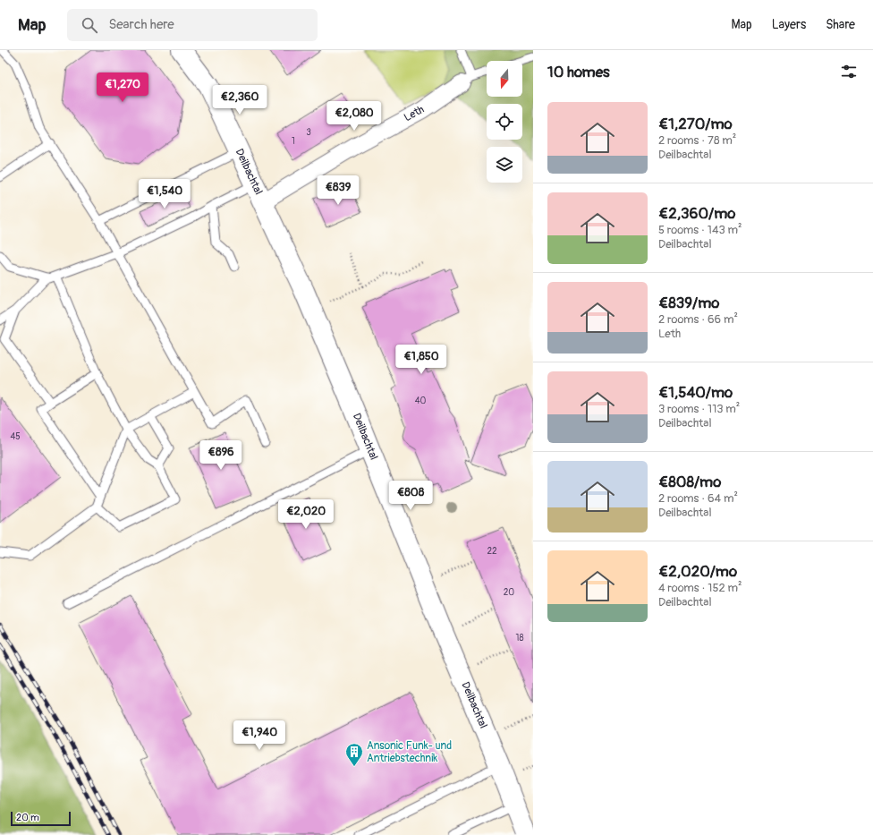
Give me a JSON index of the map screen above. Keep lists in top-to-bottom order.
{
  "streets": {
    "street": ["Leth", "Deilbachtal"]
  },
  "crossings": [
    ["Leth", "Deilbachtal"]
  ],
  "places": {
    "building": ["Ansonic Funk- und Antriebstechnik"]
  },
  "house_numbers": [
    "3",
    "1",
    "40",
    "45",
    "22",
    "20",
    "18"
  ],
  "scale_bar": "20 m",
  "north": "bottom",
  "page": {
    "header": "Map",
    "search": "Search here",
    "nav": ["Map", "Layers", "Share"],
    "heading": "10 homes",
    "price": [
      "€1,270",
      "€2,360",
      "€2,080",
      "€839",
      "€1,540",
      "€1,850",
      "€896",
      "€808",
      "€2,020",
      "€1,940"
    ],
    "list": [
      {
        "name": "€1,270/mo",
        "note": "2 rooms · 78 m² · Deilbachtal"
      },
      {
        "name": "€2,360/mo",
        "note": "5 rooms · 143 m² · Deilbachtal"
      },
      {
        "name": "€839/mo",
        "note": "2 rooms · 66 m² · Leth"
      },
      {
        "name": "€1,540/mo",
        "note": "3 rooms · 113 m² · Deilbachtal"
      },
      {
        "name": "€808/mo",
        "note": "2 rooms · 64 m² · Deilbachtal"
      },
      {
        "name": "€2,020/mo",
        "note": "4 rooms · 152 m² · Deilbachtal"
      }
    ],
    "scale": "20 m"
  }
}
